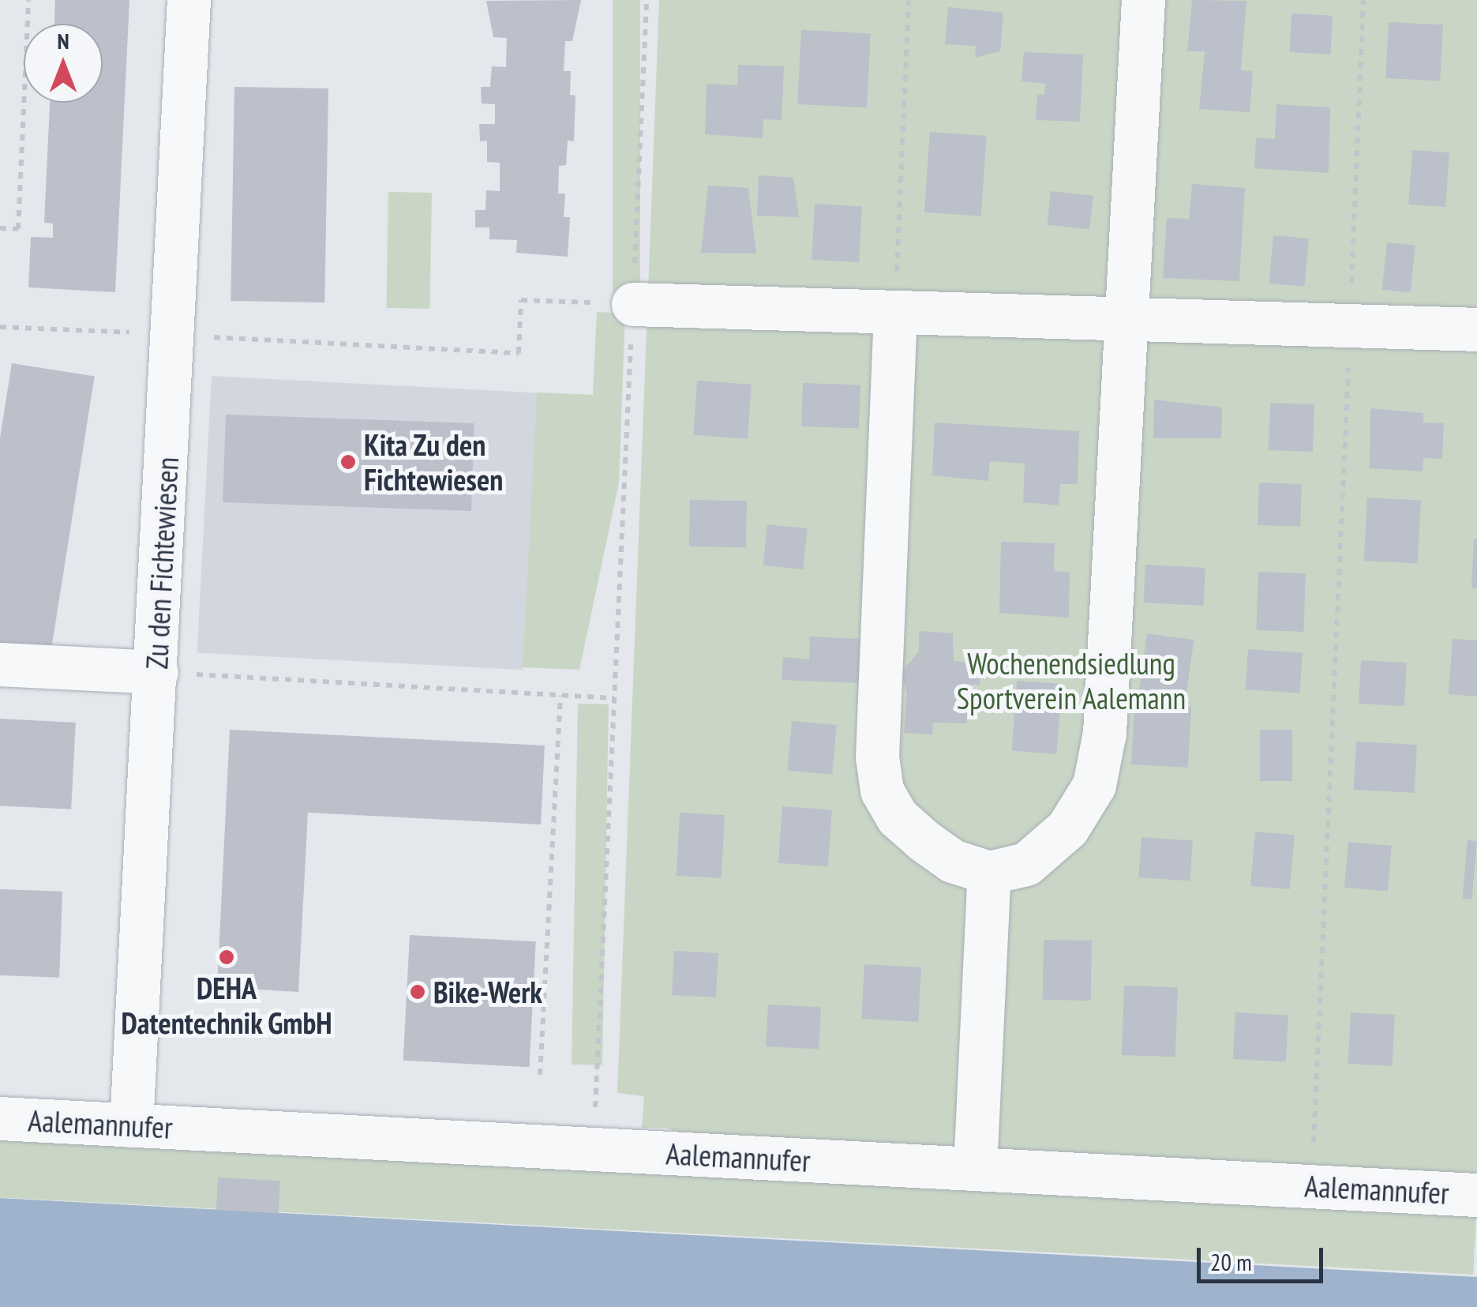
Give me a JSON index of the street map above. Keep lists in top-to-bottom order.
{
  "streets": {
    "street": ["Zu den Fichtewiesen", "Aalemannufer"]
  },
  "crossings": [
    ["Zu den Fichtewiesen", "Aalemannufer"]
  ],
  "parks": ["Wochenendsiedlung Sportverein Aalemann"],
  "places": ["Kita Zu den Fichtewiesen", "DEHA Datentechnik GmbH", "Bike-Werk"],
  "scale_bar": "20 m",
  "north": "top"
}
